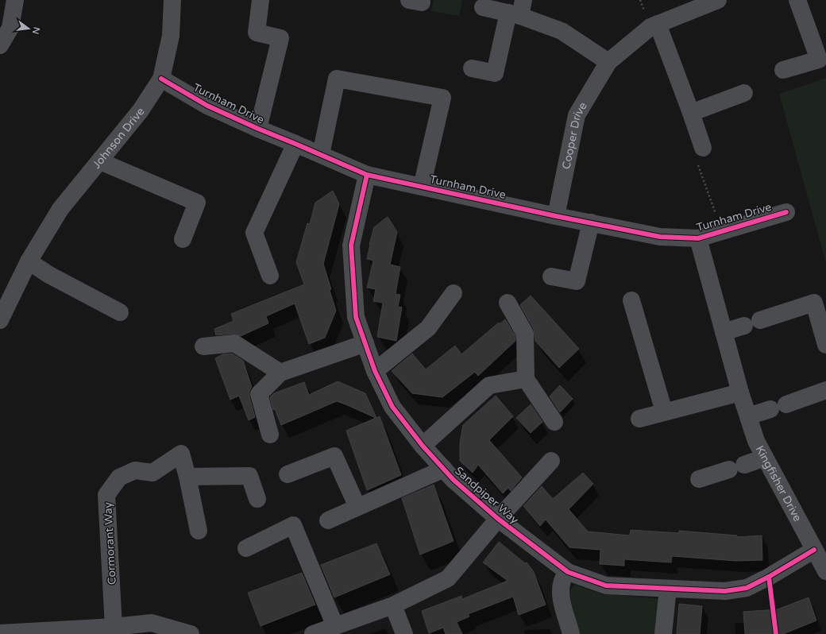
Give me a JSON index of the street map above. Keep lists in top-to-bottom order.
{
  "streets": {
    "street": [
      "Turnham Drive",
      "Cooper Drive",
      "Johnson Drive",
      "Kingfisher Drive",
      "Sandpiper Way",
      "Cormorant Way"
    ]
  },
  "crossings": [
    ["Turnham Drive", "Cooper Drive"],
    ["Turnham Drive", "Johnson Drive"],
    ["Turnham Drive", "Kingfisher Drive"],
    ["Turnham Drive", "Sandpiper Way"],
    ["Kingfisher Drive", "Sandpiper Way"]
  ],
  "north": "right"
}
